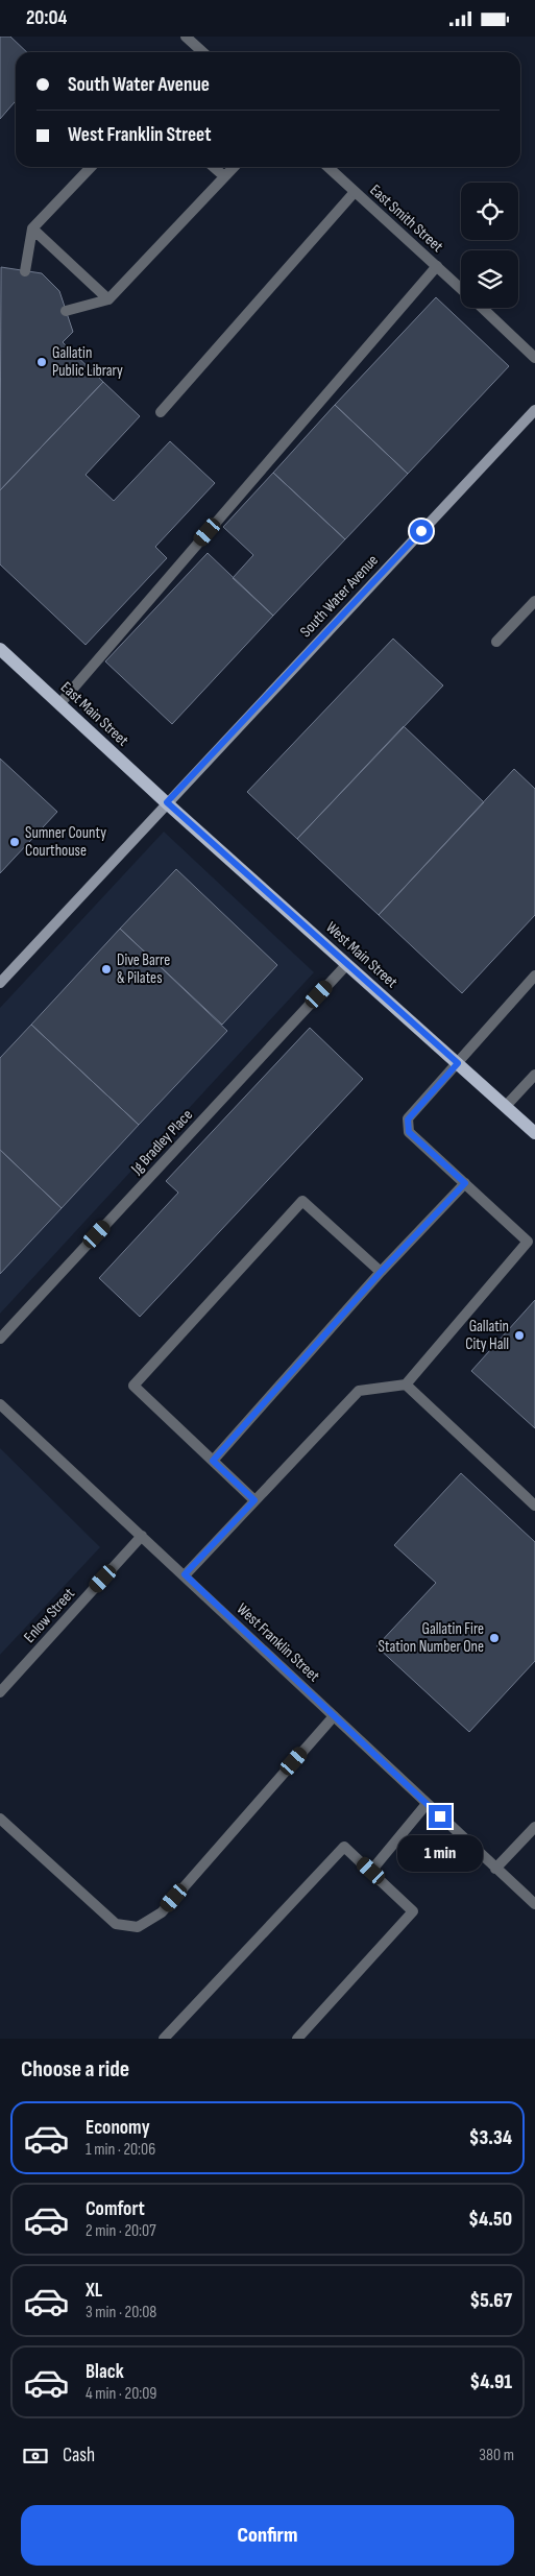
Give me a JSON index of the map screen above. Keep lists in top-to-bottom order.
{
  "streets": {
    "main road": ["South Water Avenue", "East Main Street", "West Main Street"],
    "street": [
      "East Smith Street",
      "Jg Bradley Place",
      "Enlow Street",
      "West Franklin Street"
    ]
  },
  "crossings": [
    ["South Water Avenue", "East Main Street"],
    ["South Water Avenue", "West Main Street"],
    ["East Main Street", "West Main Street"],
    ["West Main Street", "Jg Bradley Place"],
    ["Enlow Street", "West Franklin Street"]
  ],
  "places": [
    "Gallatin Public Library",
    "Sumner County Courthouse",
    "Dive Barre & Pilates",
    "Gallatin City Hall",
    "Gallatin Fire Station Number One"
  ],
  "page": {
    "status": "20:04",
    "banner": ["South Water Avenue", "West Franklin Street"],
    "bubble": "1 min",
    "heading": "Choose a ride",
    "list": [
      {
        "name": "Economy",
        "note": "1 min · 20:06",
        "value": "$3.34"
      },
      {
        "name": "Comfort",
        "note": "2 min · 20:07",
        "value": "$4.50"
      },
      {
        "name": "XL",
        "note": "3 min · 20:08",
        "value": "$5.67"
      },
      {
        "name": "Black",
        "note": "4 min · 20:09",
        "value": "$4.91"
      }
    ],
    "pay": ["Cash", "380 m"],
    "buttons": "Confirm"
  }
}
